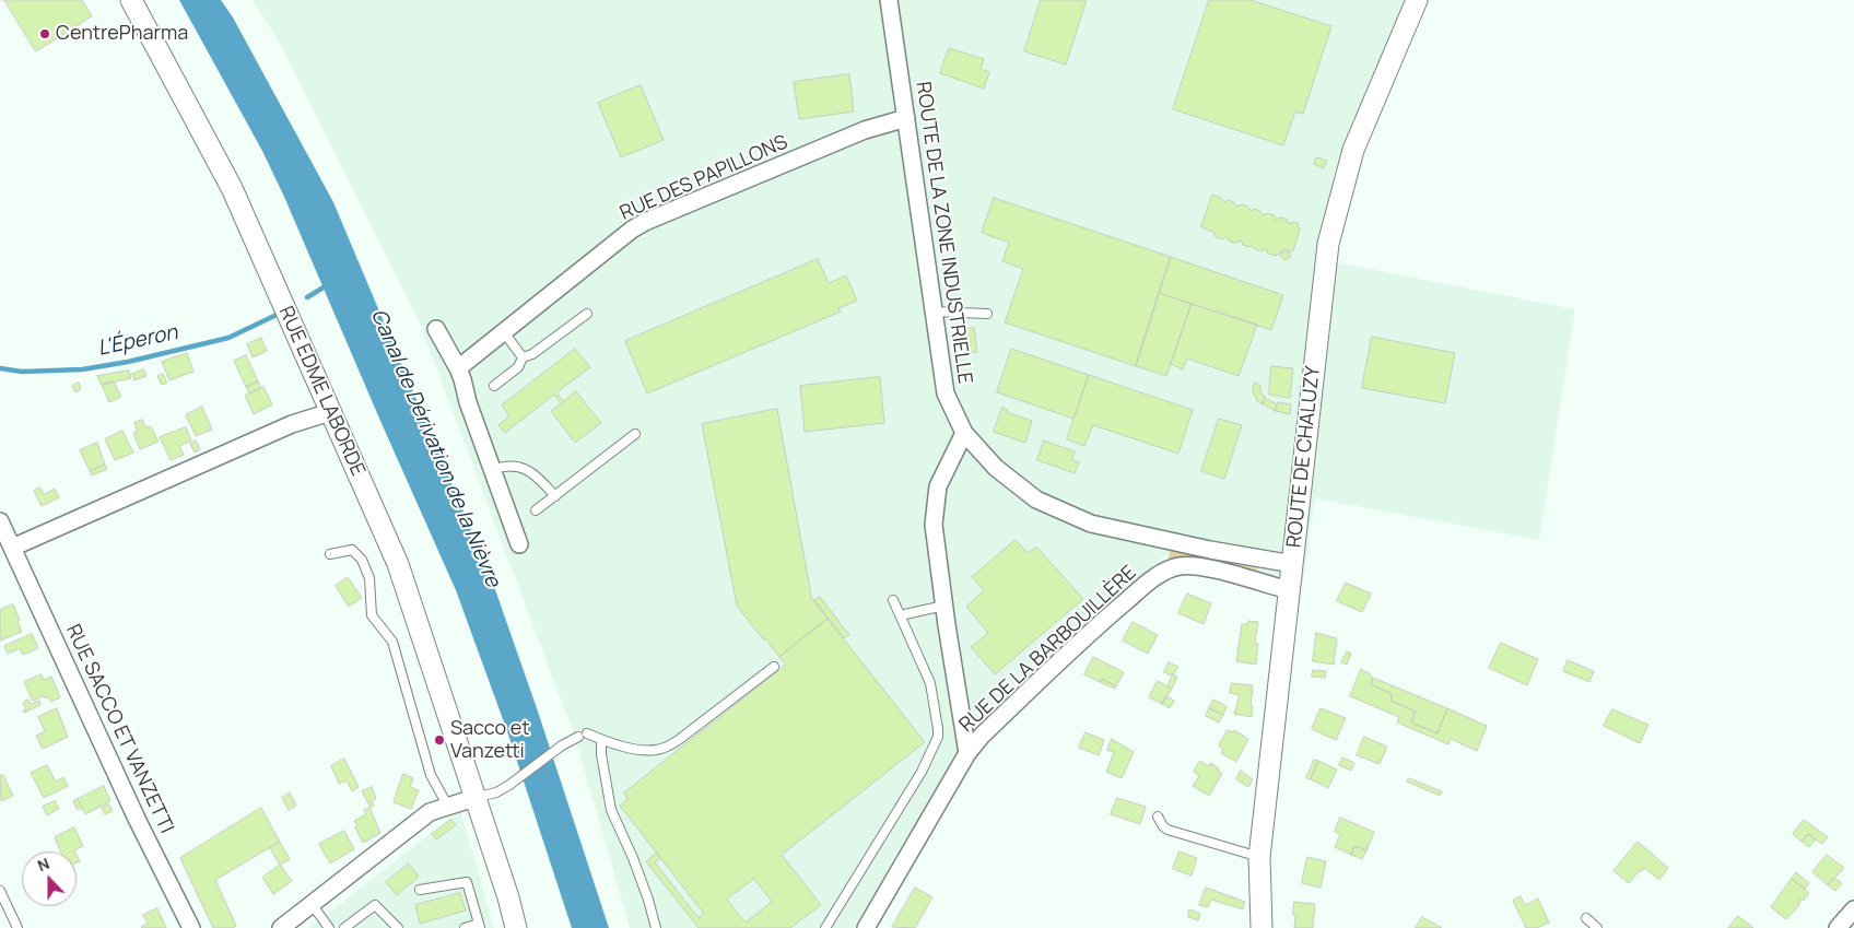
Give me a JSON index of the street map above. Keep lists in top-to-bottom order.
{
  "streets": {
    "street": [
      "RUE DES PAPILLONS",
      "ROUTE DE LA ZONE INDUSTRIELLE",
      "RUE EDME LABORDE",
      "ROUTE DE CHALUZY",
      "RUE DE LA BARBOUILLÈRE",
      "RUE SACCO ET VANZETTI"
    ]
  },
  "crossings": [
    ["RUE DES PAPILLONS", "ROUTE DE LA ZONE INDUSTRIELLE"],
    ["ROUTE DE LA ZONE INDUSTRIELLE", "ROUTE DE CHALUZY"],
    ["ROUTE DE CHALUZY", "RUE DE LA BARBOUILLÈRE"]
  ],
  "water": ["L'Éperon", "Canal de Dérivation de la Nièvre"],
  "places": ["CentrePharma", "Sacco et Vanzetti"],
  "north": "top"
}
